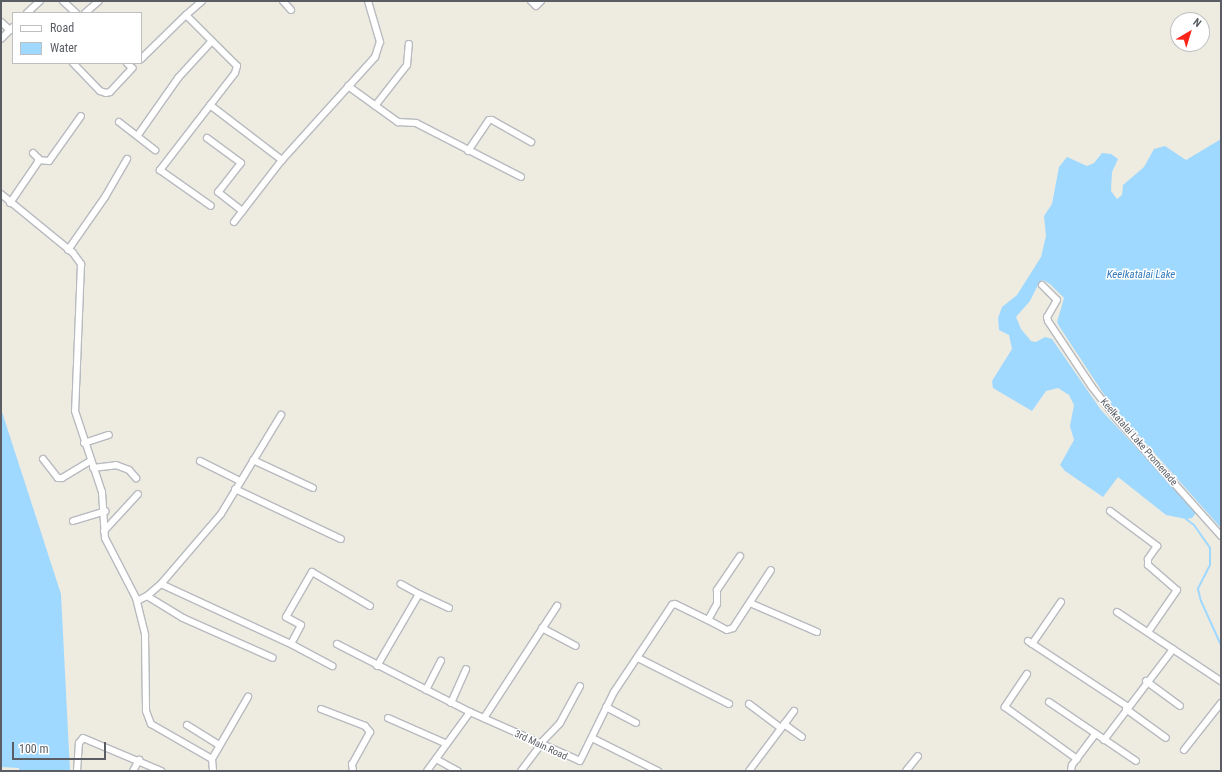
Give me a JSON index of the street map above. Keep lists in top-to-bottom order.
{
  "streets": {
    "street": ["Keelkatalai Lake Promenade", "3rd Main Road"]
  },
  "water": ["Keelkatalai Lake"],
  "legend": ["Road", "Water"],
  "scale_bar": "100 m",
  "north": "top right"
}
